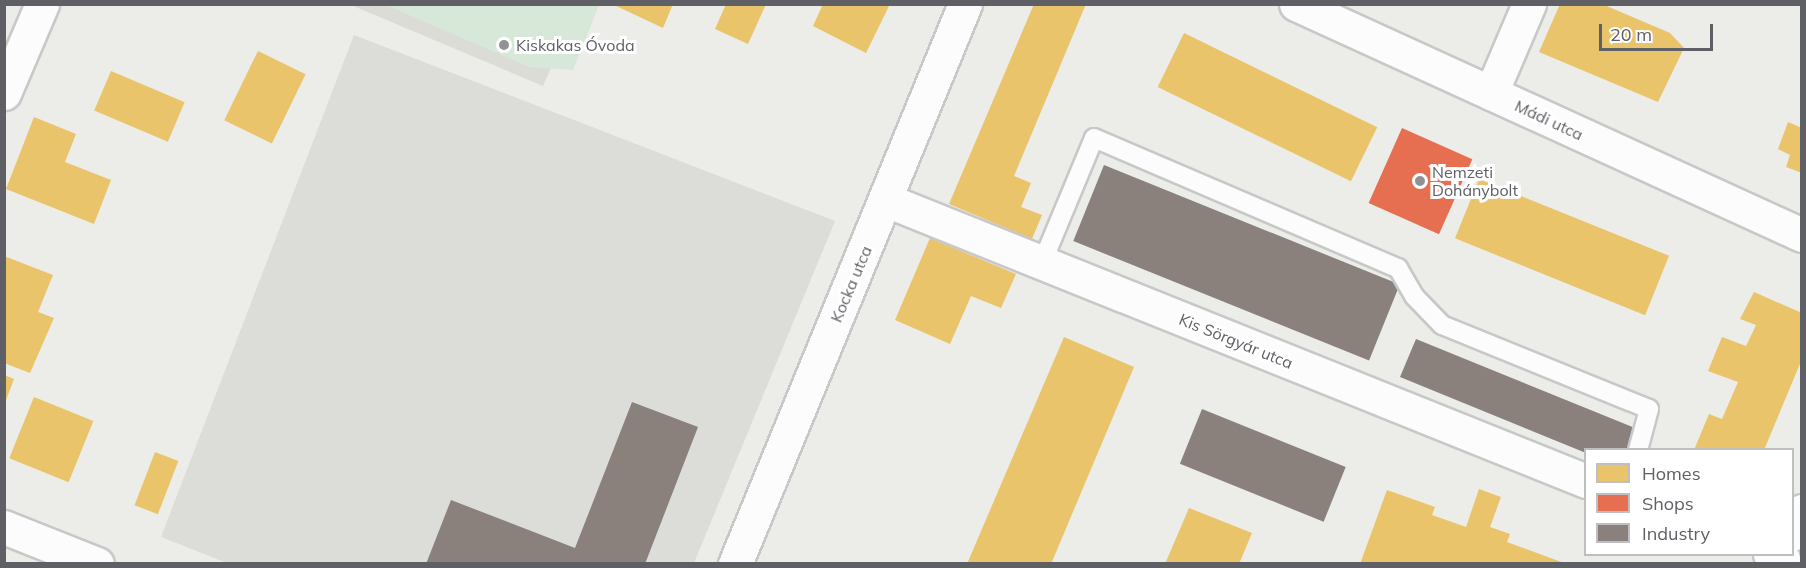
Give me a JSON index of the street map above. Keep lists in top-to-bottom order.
{
  "streets": {
    "street": ["Mádi utca", "Kocka utca", "Kis Sörgyár utca"]
  },
  "crossings": [
    ["Kocka utca", "Kis Sörgyár utca"]
  ],
  "places": ["Kiskakas Óvoda", "Nemzeti Dohánybolt"],
  "legend": ["Homes", "Shops", "Industry"],
  "scale_bar": "20 m"
}
